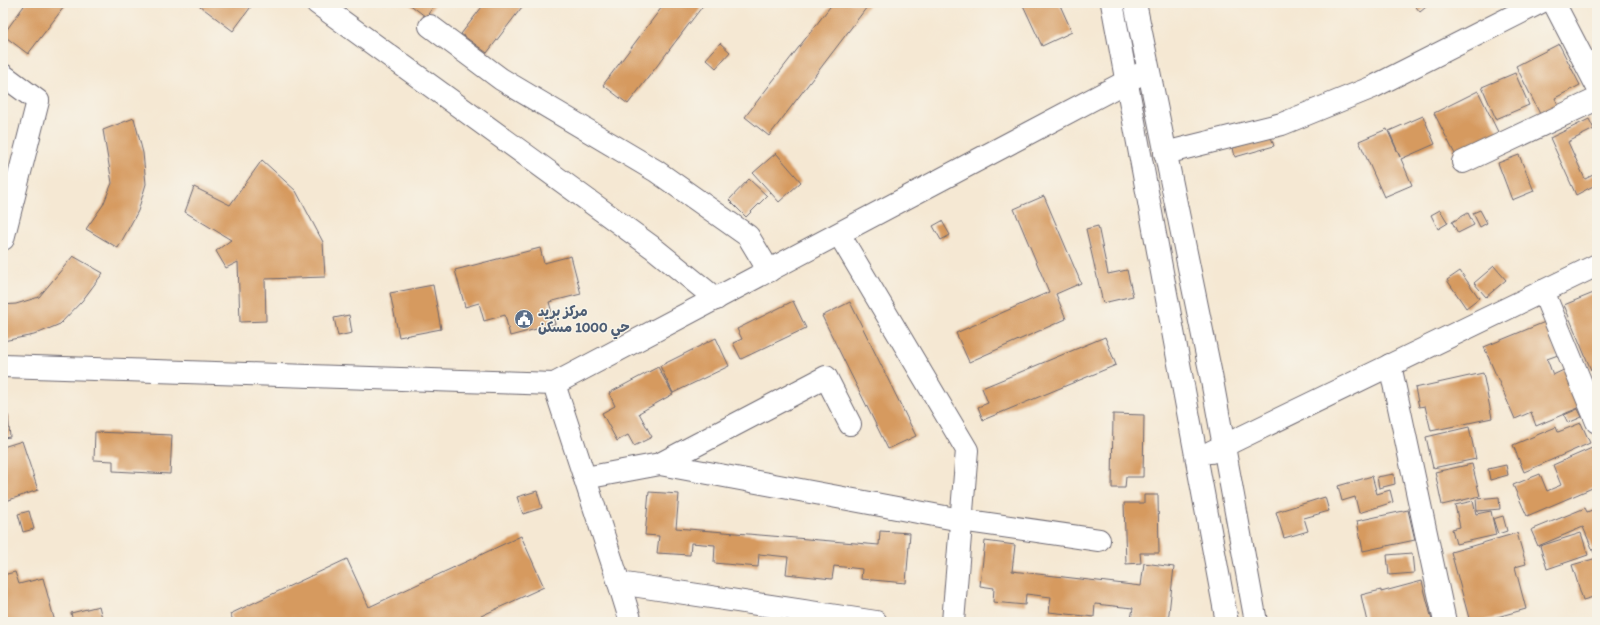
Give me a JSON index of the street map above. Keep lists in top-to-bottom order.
{
  "places": {
    "public building": ["مركز بريد حي 1000 مسكن"]
  }
}
